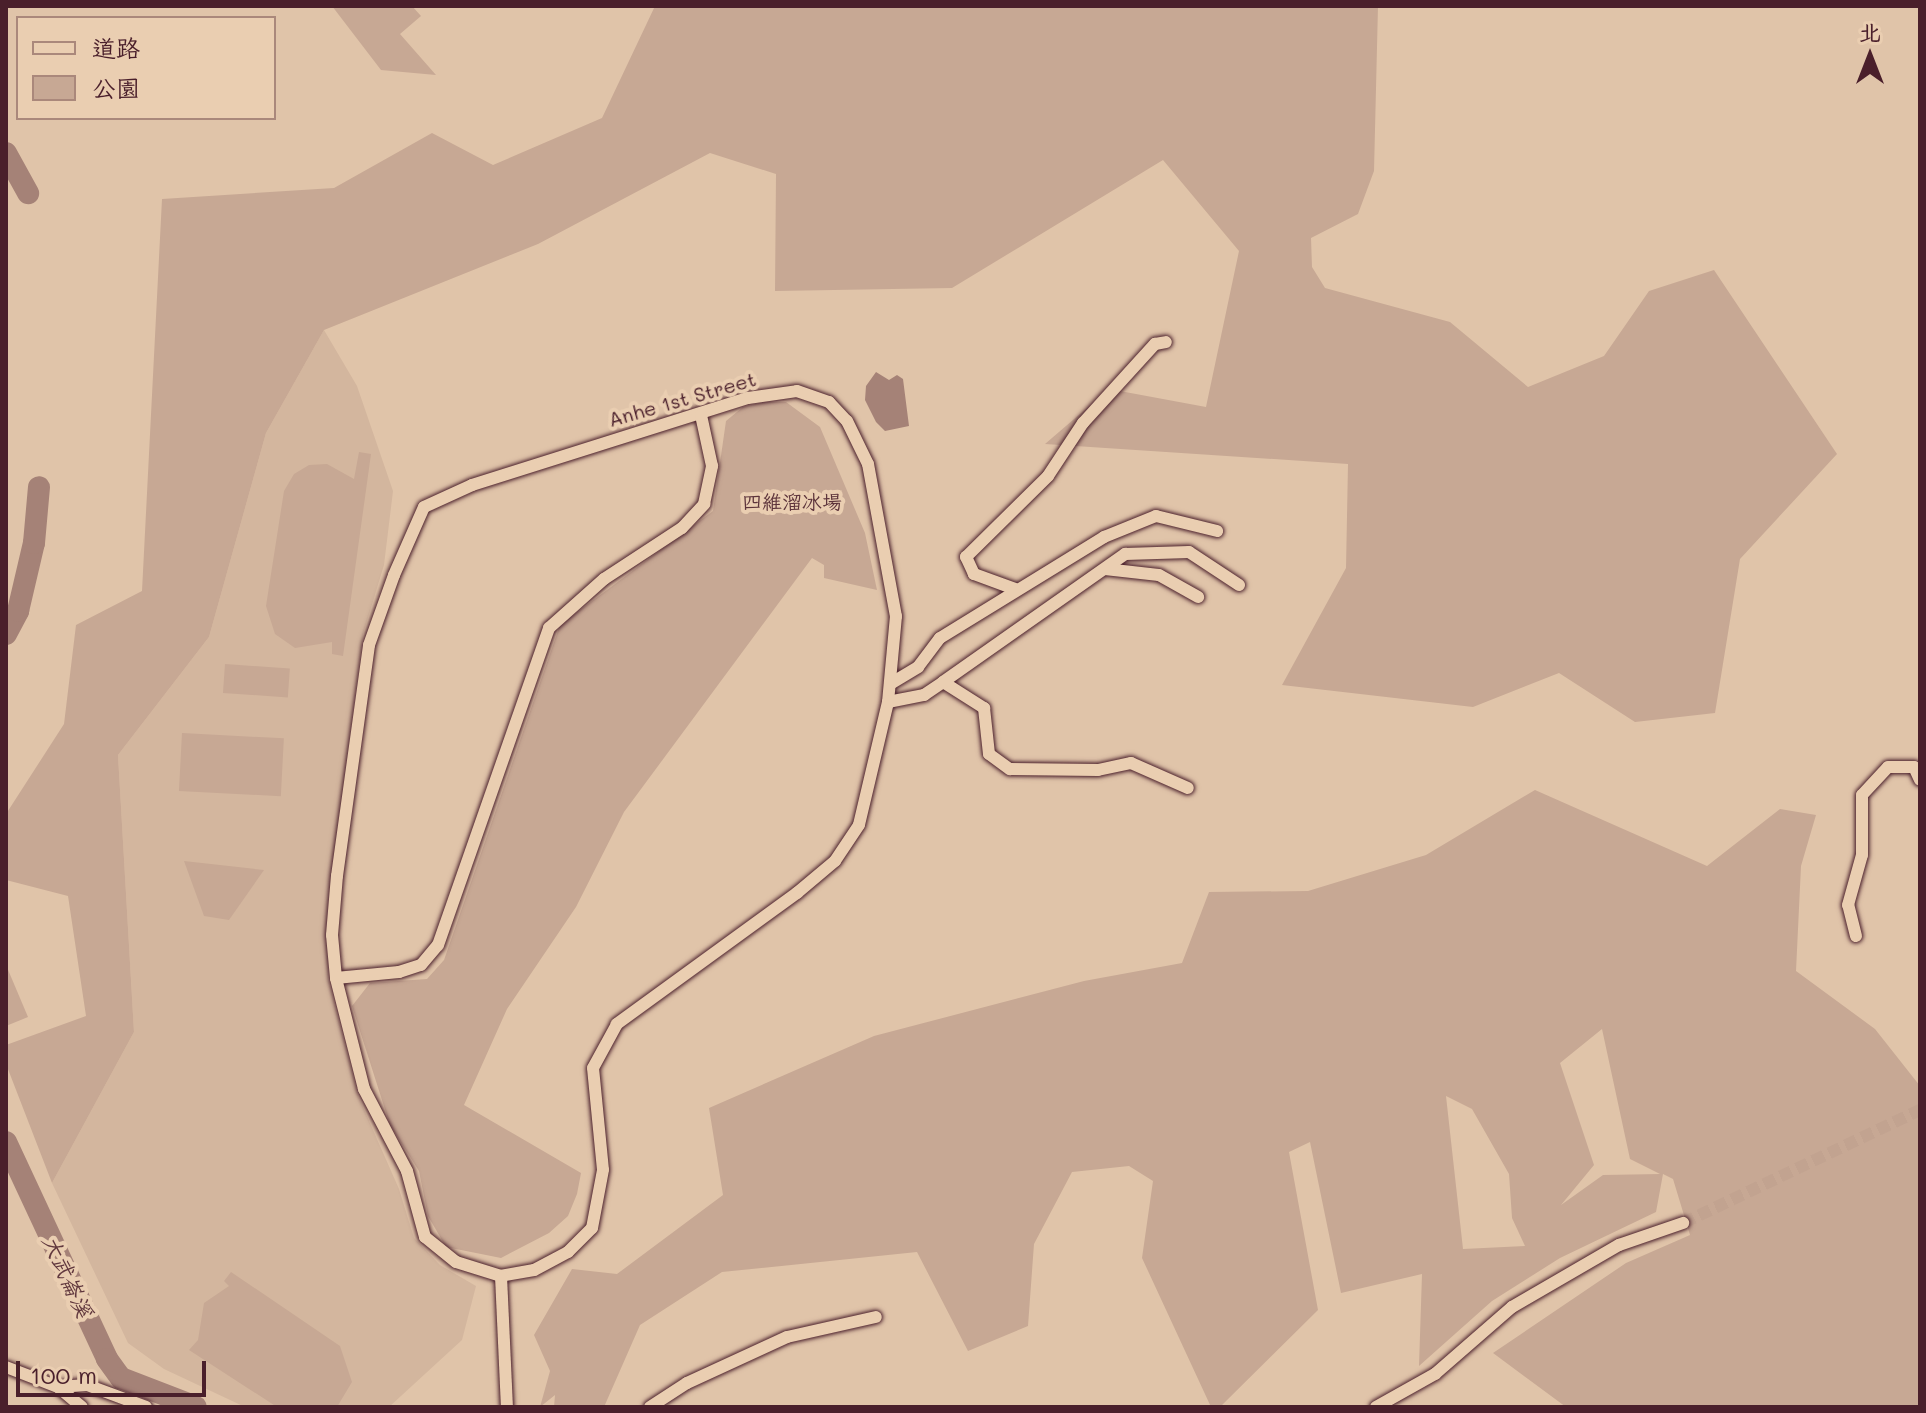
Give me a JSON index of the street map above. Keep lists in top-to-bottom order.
{
  "streets": {
    "street": ["Anhe 1st Street"]
  },
  "water": ["大武崙溪"],
  "parks": ["四維溜冰場"],
  "legend": ["道路", "公園"],
  "scale_bar": "100 m",
  "north": "top"
}
